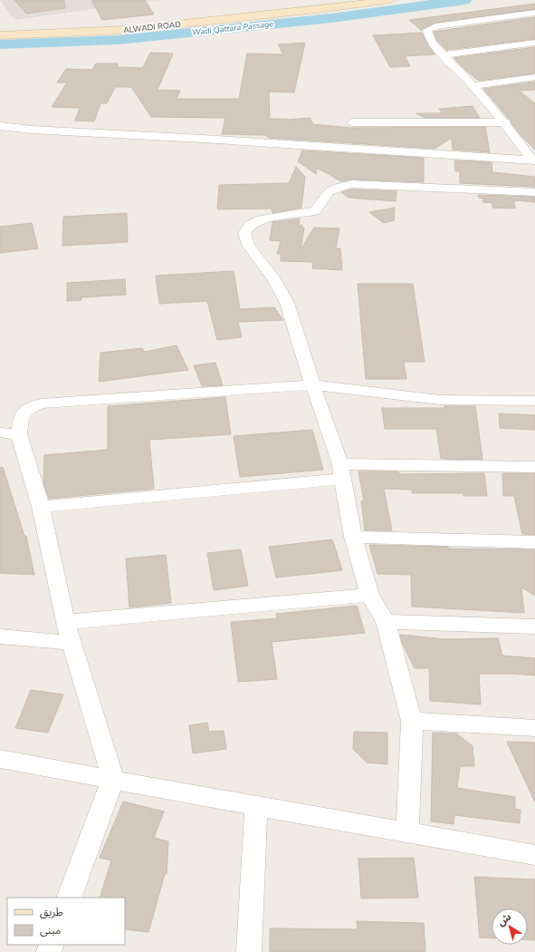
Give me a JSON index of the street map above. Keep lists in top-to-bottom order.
{
  "streets": {
    "main road": ["ALWADI ROAD"]
  },
  "water": ["Wadi Qattara Passage"],
  "legend": ["طريق", "مبنى"],
  "north": "top left"
}
